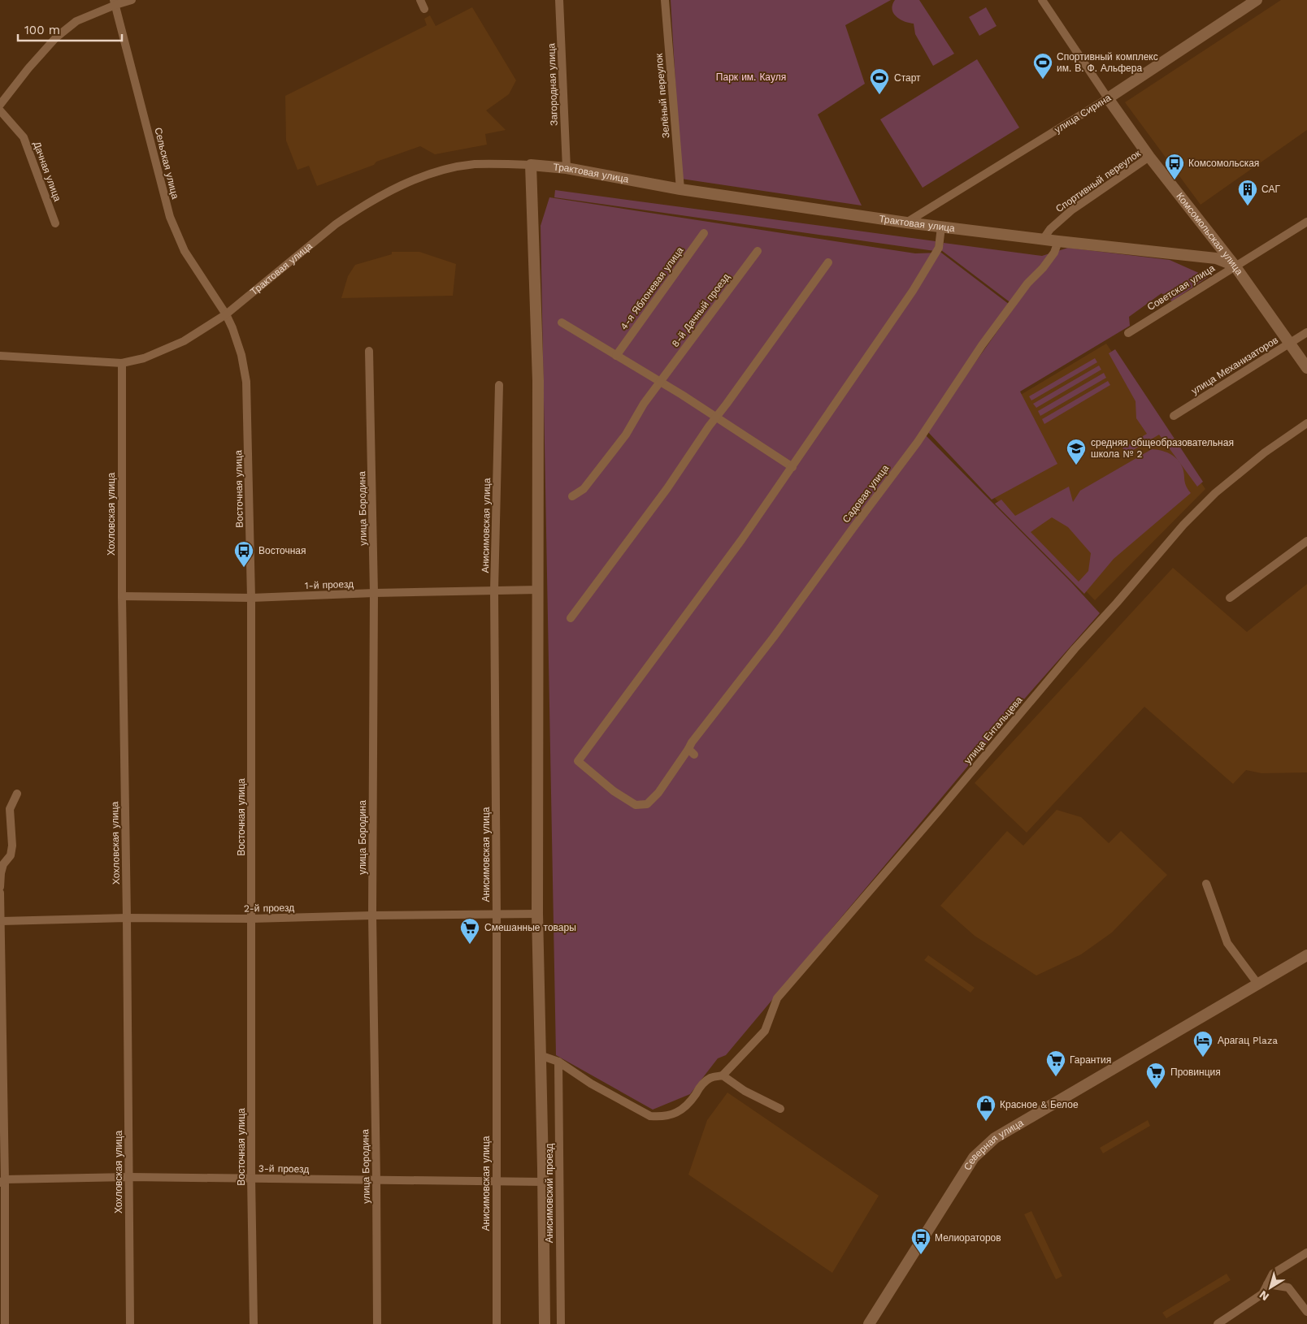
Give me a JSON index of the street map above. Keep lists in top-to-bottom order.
{
  "streets": {
    "street": [
      "Загородная улица",
      "Зелёный переулок",
      "улица Сирина",
      "Сельская улица",
      "Дачная улица",
      "Трактовая улица",
      "Спортивный переулок",
      "Комсомольская улица",
      "Советская улица",
      "4-я Яблоневая улица",
      "8-й Дачный проезд",
      "улица Механизаторов",
      "Восточная улица",
      "Садовая улица",
      "улица Бородина",
      "Хохловская улица",
      "Анисимовская улица",
      "1-й проезд",
      "улица Ентальцева",
      "2-й проезд",
      "Северная улица",
      "3-й проезд",
      "Анисимовский проезд"
    ]
  },
  "crossings": [
    ["Загородная улица", "Трактовая улица"],
    ["Зелёный переулок", "Трактовая улица"],
    ["улица Сирина", "Трактовая улица"],
    ["улица Сирина", "Комсомольская улица"],
    ["Сельская улица", "Трактовая улица"],
    ["Сельская улица", "Восточная улица"],
    ["Трактовая улица", "Спортивный переулок"],
    ["Трактовая улица", "Комсомольская улица"],
    ["Трактовая улица", "Советская улица"],
    ["Трактовая улица", "Восточная улица"],
    ["Трактовая улица", "Садовая улица"],
    ["Трактовая улица", "Хохловская улица"],
    ["Спортивный переулок", "Комсомольская улица"],
    ["Комсомольская улица", "Советская улица"],
    ["Комсомольская улица", "улица Механизаторов"],
    ["Восточная улица", "1-й проезд"],
    ["Восточная улица", "2-й проезд"],
    ["Восточная улица", "3-й проезд"],
    ["улица Бородина", "1-й проезд"],
    ["улица Бородина", "2-й проезд"],
    ["улица Бородина", "3-й проезд"],
    ["Хохловская улица", "1-й проезд"],
    ["Хохловская улица", "2-й проезд"],
    ["Хохловская улица", "3-й проезд"],
    ["Анисимовская улица", "1-й проезд"],
    ["Анисимовская улица", "2-й проезд"],
    ["Анисимовская улица", "3-й проезд"]
  ],
  "parks": ["Парк им. Кауля"],
  "places": {
    "sports": ["Спортивный комплекс им. В. Ф. Альфера", "Старт"],
    "bus stop": ["Комсомольская", "Восточная", "Мелиораторов"],
    "building": ["САГ"],
    "school or university": ["средняя общеобразовательная школа № 2"],
    "supermarket": ["Смешанные товары", "Гарантия", "Провинция"],
    "hotel": ["Арагац Plaza"],
    "shop": ["Красное & Белое"]
  },
  "scale_bar": "100 m",
  "north": "bottom left"
}
